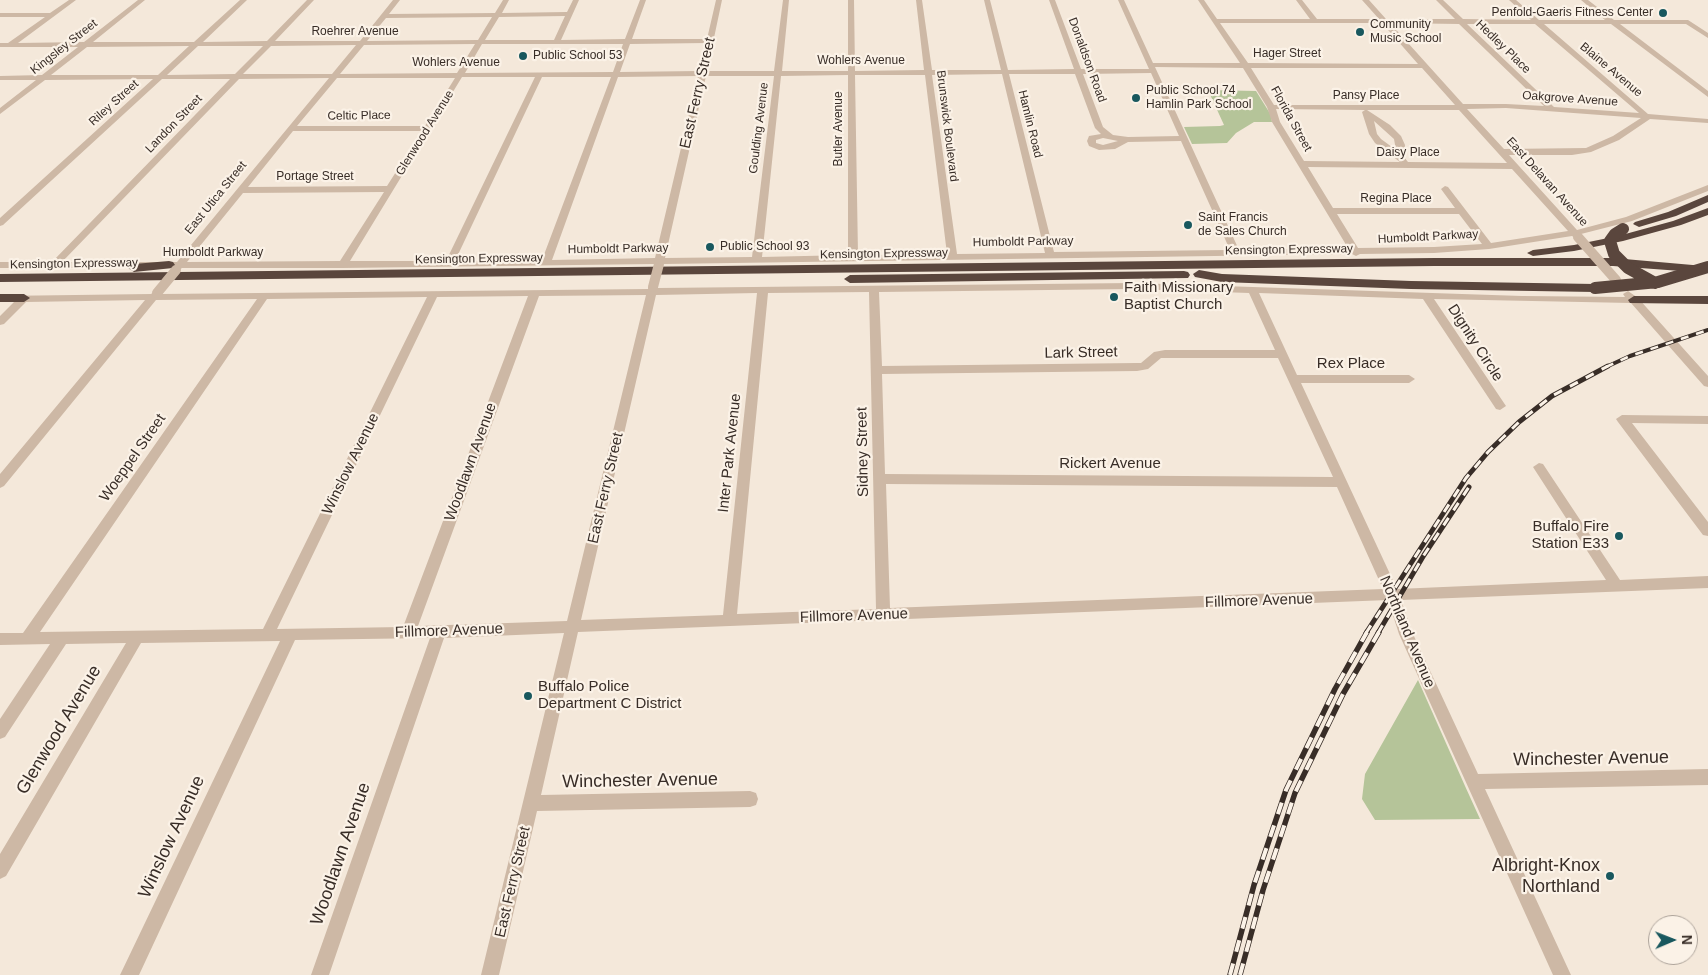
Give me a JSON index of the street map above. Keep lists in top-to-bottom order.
{
  "streets": {
    "highway": ["Kensington Expressway"],
    "street": [
      "Roehrer Avenue",
      "Kingsley Street",
      "Hedley Place",
      "Hager Street",
      "Donaldson Road",
      "Wohlers Avenue",
      "Blaine Avenue",
      "East Ferry Street",
      "Pansy Place",
      "Oakgrove Avenue",
      "Riley Street",
      "Celtic Place",
      "Florida Street",
      "Landon Street",
      "Hamlin Road",
      "Brunswick Boulevard",
      "Goulding Avenue",
      "Butler Avenue",
      "Glenwood Avenue",
      "Daisy Place",
      "Portage Street",
      "East Delavan Avenue",
      "East Utica Street",
      "Regina Place",
      "Humboldt Parkway",
      "Dignity Circle",
      "Lark Street",
      "Rex Place",
      "Sidney Street",
      "Inter Park Avenue",
      "Woeppel Street",
      "Woodlawn Avenue",
      "Winslow Avenue",
      "Rickert Avenue",
      "Fillmore Avenue",
      "Northland Avenue",
      "Winchester Avenue"
    ]
  },
  "crossings": [
    ["Roehrer Avenue", "Kingsley Street"],
    ["Roehrer Avenue", "East Ferry Street"],
    ["Roehrer Avenue", "Riley Street"],
    ["Roehrer Avenue", "Landon Street"],
    ["Roehrer Avenue", "Glenwood Avenue"],
    ["Roehrer Avenue", "East Utica Street"],
    ["Kingsley Street", "Wohlers Avenue"],
    ["Hedley Place", "Oakgrove Avenue"],
    ["Hager Street", "Wohlers Avenue"],
    ["Hager Street", "Florida Street"],
    ["Hager Street", "East Delavan Avenue"],
    ["Donaldson Road", "Wohlers Avenue"],
    ["Wohlers Avenue", "East Ferry Street"],
    ["Wohlers Avenue", "Riley Street"],
    ["Wohlers Avenue", "Landon Street"],
    ["Wohlers Avenue", "Hamlin Road"],
    ["Wohlers Avenue", "Brunswick Boulevard"],
    ["Wohlers Avenue", "Goulding Avenue"],
    ["Wohlers Avenue", "Butler Avenue"],
    ["Wohlers Avenue", "Glenwood Avenue"],
    ["Wohlers Avenue", "East Utica Street"],
    ["Blaine Avenue", "Oakgrove Avenue"],
    ["Blaine Avenue", "East Delavan Avenue"],
    ["East Ferry Street", "Humboldt Parkway"],
    ["East Ferry Street", "Fillmore Avenue"],
    ["East Ferry Street", "Winchester Avenue"],
    ["Pansy Place", "Oakgrove Avenue"],
    ["Pansy Place", "Florida Street"],
    ["Pansy Place", "East Delavan Avenue"],
    ["Oakgrove Avenue", "East Delavan Avenue"],
    ["Celtic Place", "Glenwood Avenue"],
    ["Celtic Place", "East Utica Street"],
    ["Florida Street", "Daisy Place"],
    ["Florida Street", "Regina Place"],
    ["Florida Street", "Humboldt Parkway"],
    ["Landon Street", "Humboldt Parkway"],
    ["Hamlin Road", "Humboldt Parkway"],
    ["Hamlin Road", "Kensington Expressway"],
    ["Brunswick Boulevard", "Humboldt Parkway"],
    ["Goulding Avenue", "Humboldt Parkway"],
    ["Butler Avenue", "Humboldt Parkway"],
    ["Glenwood Avenue", "Portage Street"],
    ["Glenwood Avenue", "Humboldt Parkway"],
    ["Glenwood Avenue", "Fillmore Avenue"],
    ["Daisy Place", "East Delavan Avenue"],
    ["Portage Street", "East Utica Street"],
    ["East Delavan Avenue", "Humboldt Parkway"],
    ["East Utica Street", "Humboldt Parkway"],
    ["Humboldt Parkway", "Kensington Expressway"],
    ["Lark Street", "Sidney Street"],
    ["Lark Street", "Northland Avenue"],
    ["Rex Place", "Northland Avenue"],
    ["Sidney Street", "Rickert Avenue"],
    ["Sidney Street", "Fillmore Avenue"],
    ["Inter Park Avenue", "Fillmore Avenue"],
    ["Woeppel Street", "Fillmore Avenue"],
    ["Woodlawn Avenue", "Fillmore Avenue"],
    ["Winslow Avenue", "Fillmore Avenue"],
    ["Rickert Avenue", "Northland Avenue"],
    ["Fillmore Avenue", "Northland Avenue"],
    ["Northland Avenue", "Winchester Avenue"]
  ],
  "places": [
    "Penfold-Gaeris Fitness Center",
    "Community Music School",
    "Public School 53",
    "Public School 74 Hamlin Park School",
    "Saint Francis de Sales Church",
    "Public School 93",
    "Faith Missionary Baptist Church",
    "Buffalo Fire Station E33",
    "Buffalo Police Department C District",
    "Albright-Knox Northland"
  ],
  "north": "right"
}
